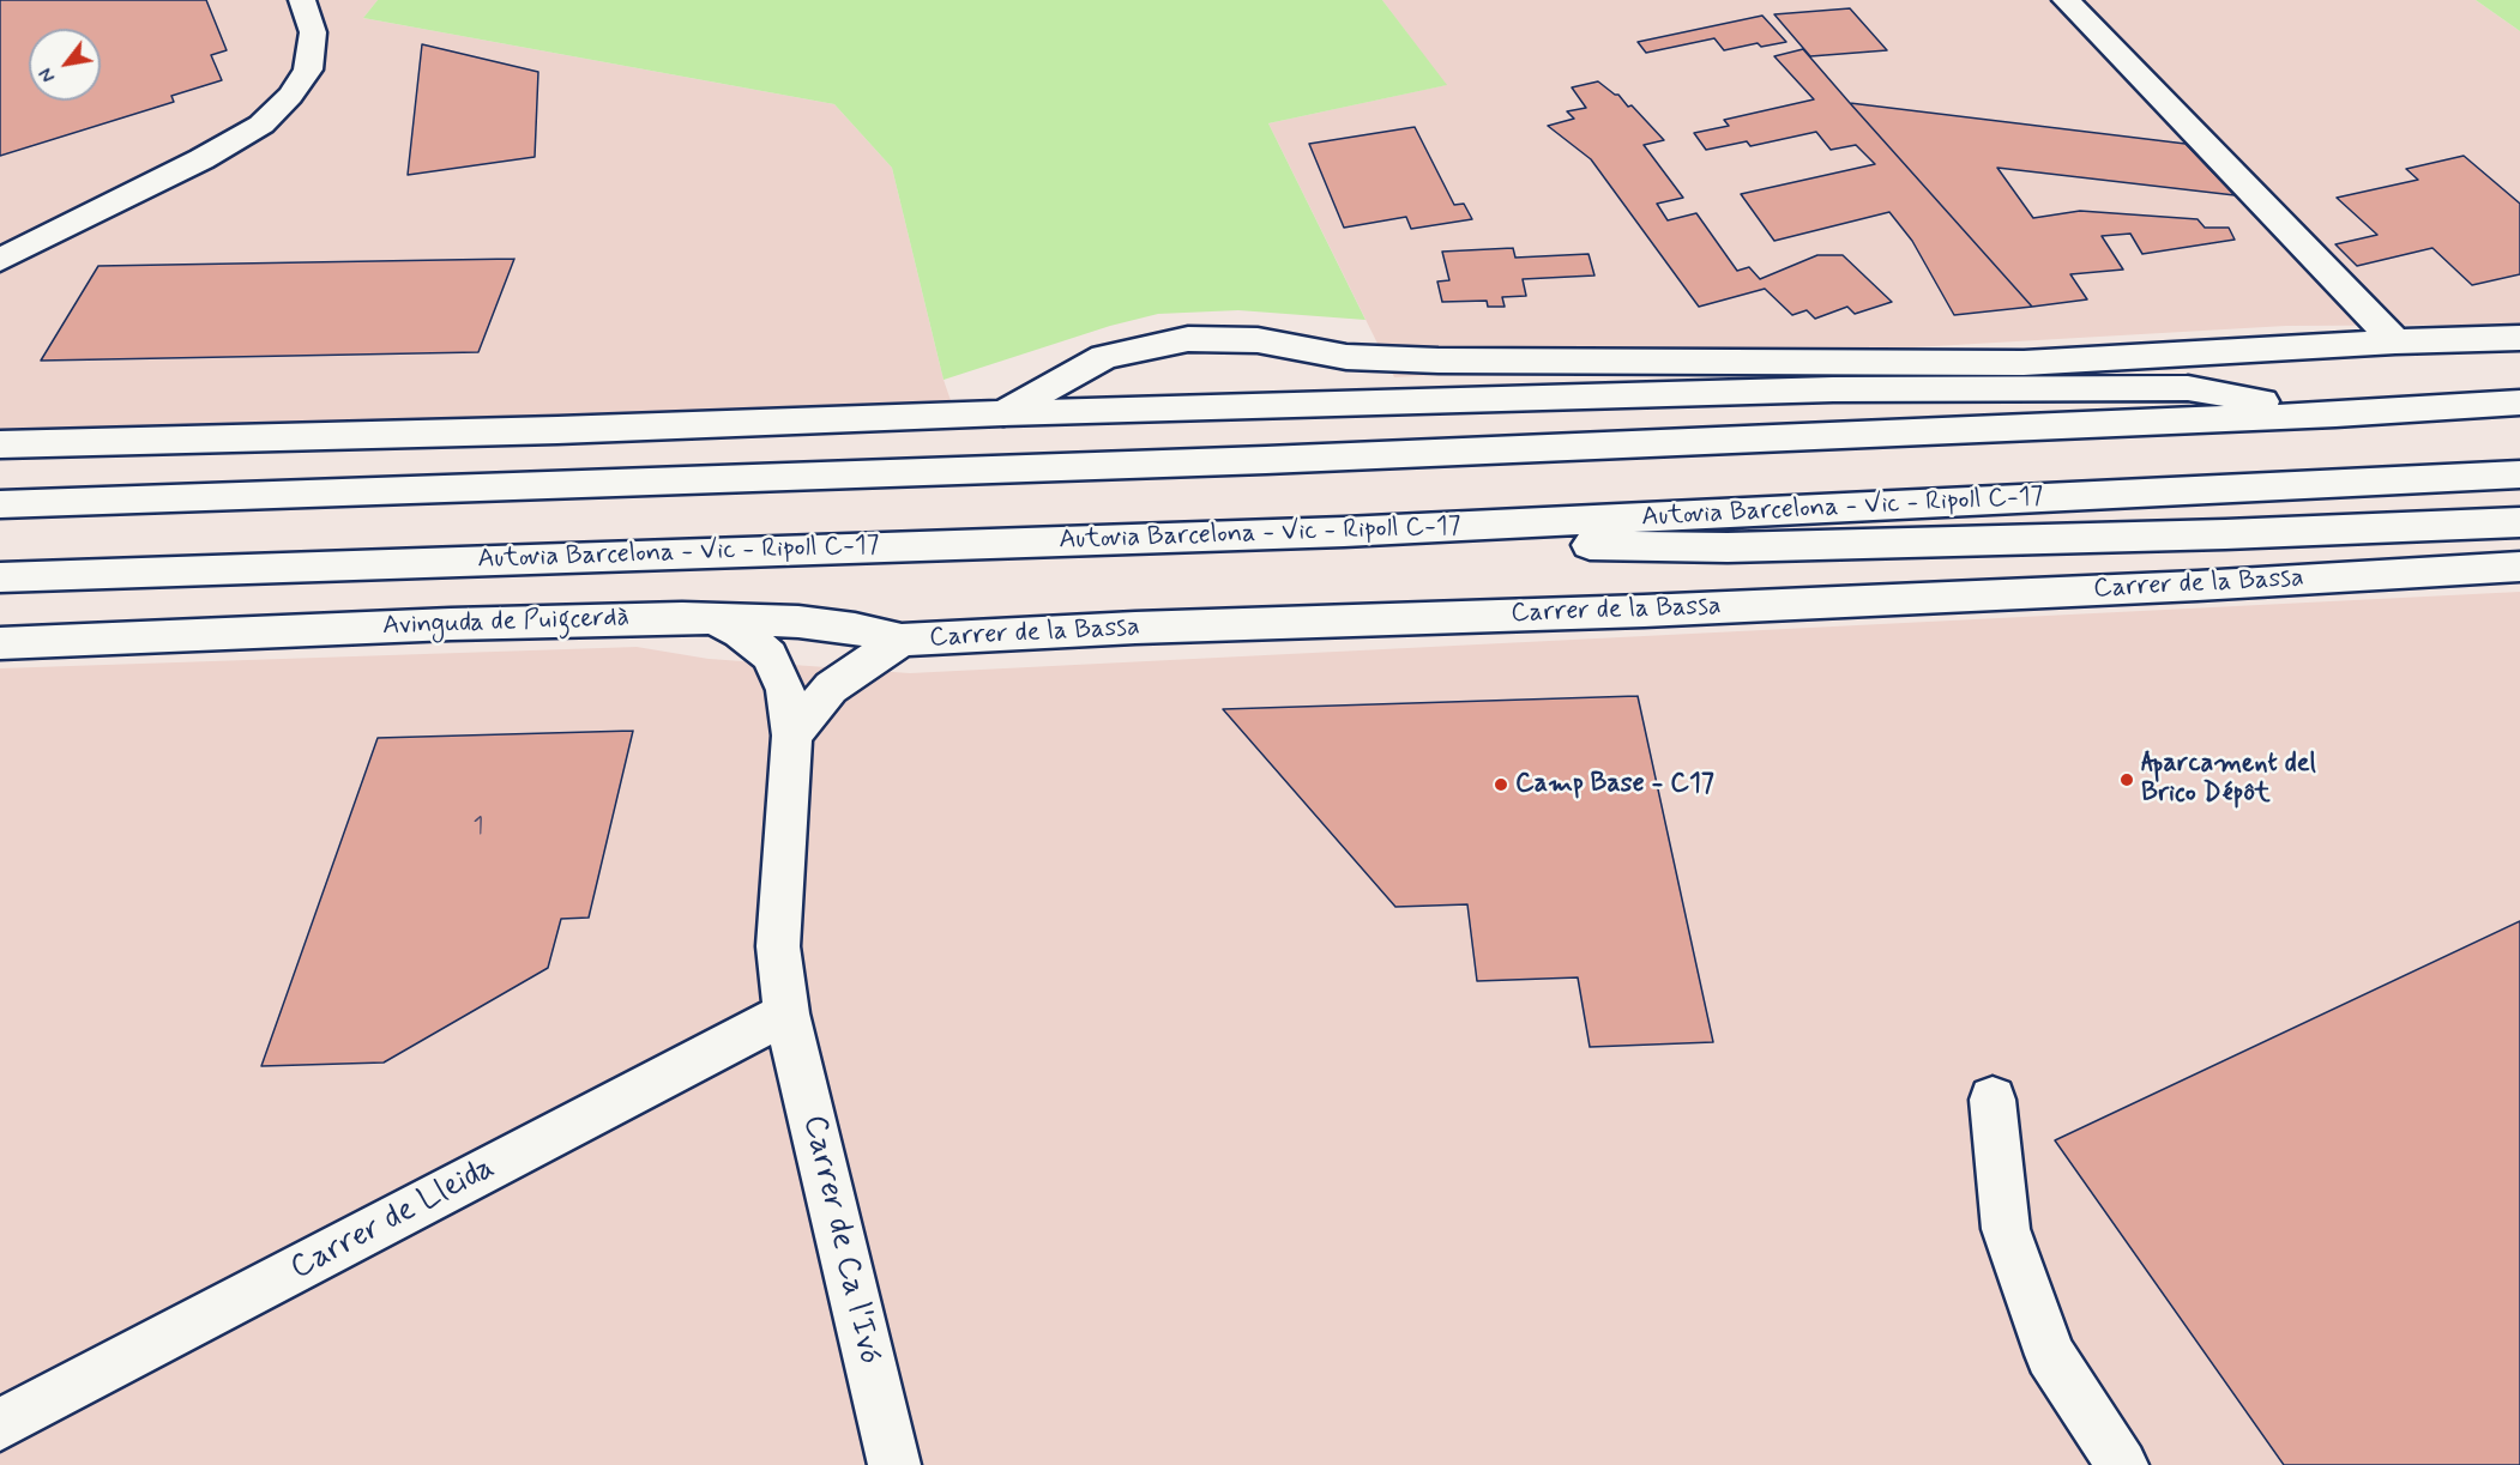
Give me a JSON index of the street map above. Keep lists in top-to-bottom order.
{
  "streets": {
    "main road": [
      "Autovia Barcelona - Vic - Ripoll C-17",
      "Carrer de la Bassa",
      "Avinguda de Puigcerdà",
      "Carrer de Lleida",
      "Carrer de Ca l'Ivó"
    ]
  },
  "crossings": [
    ["Carrer de la Bassa", "Avinguda de Puigcerdà"],
    ["Carrer de Lleida", "Carrer de Ca l'Ivó"]
  ],
  "places": ["Aparcament del Brico Dépôt", "Camp Base - C17"],
  "house_numbers": ["1"],
  "north": "bottom left"
}
